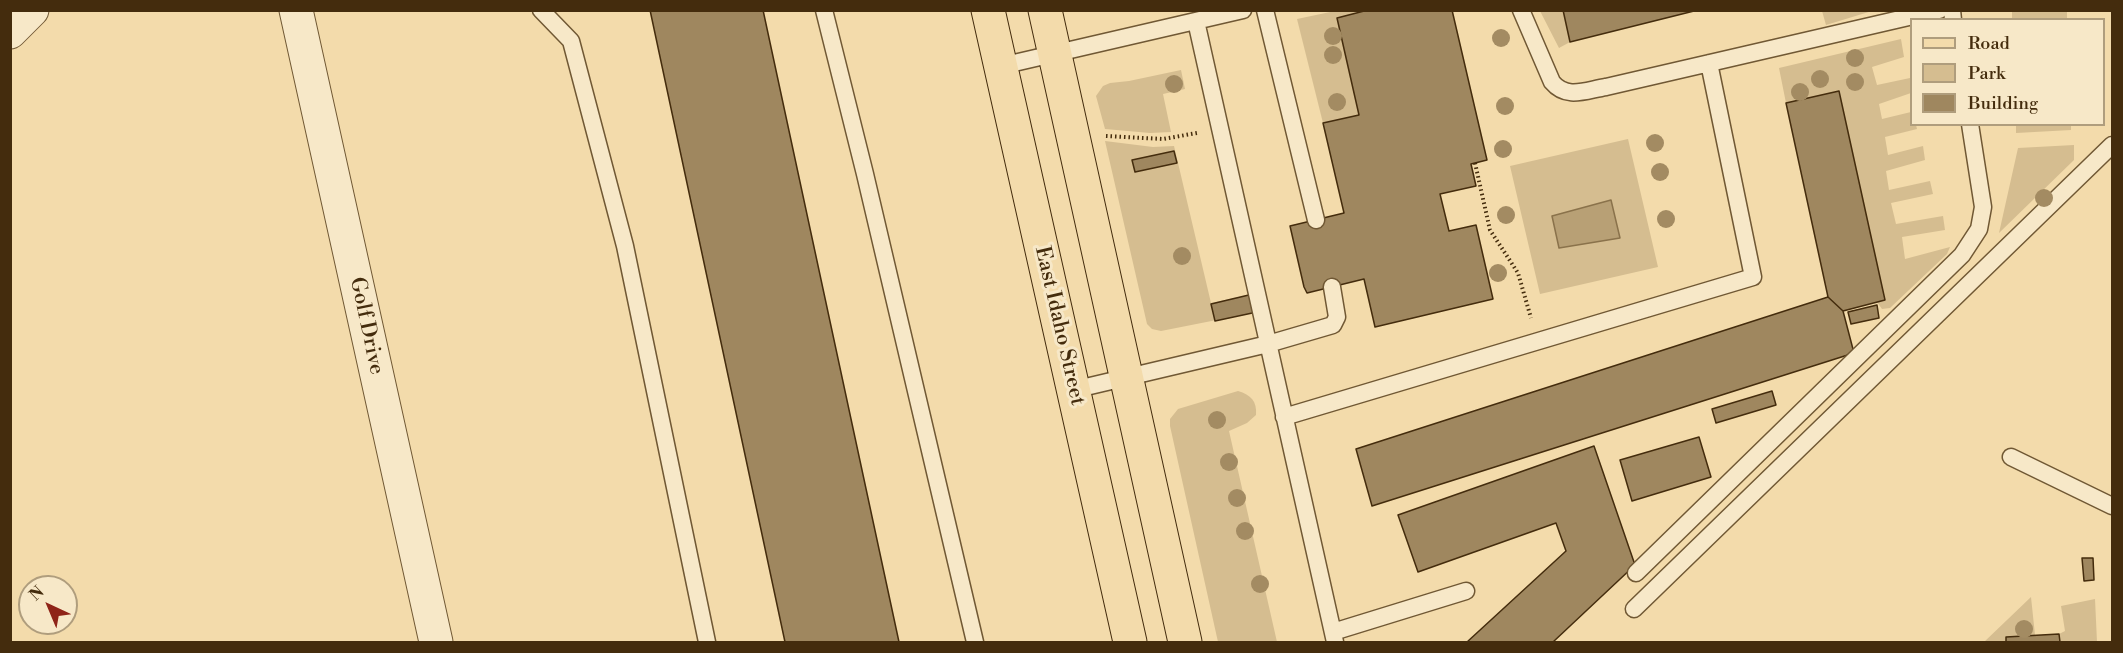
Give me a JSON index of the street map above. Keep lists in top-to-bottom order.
{
  "streets": {
    "main road": ["East Idaho Street"],
    "street": ["Golf Drive"]
  },
  "legend": ["Road", "Park", "Building"],
  "north": "top left"
}
